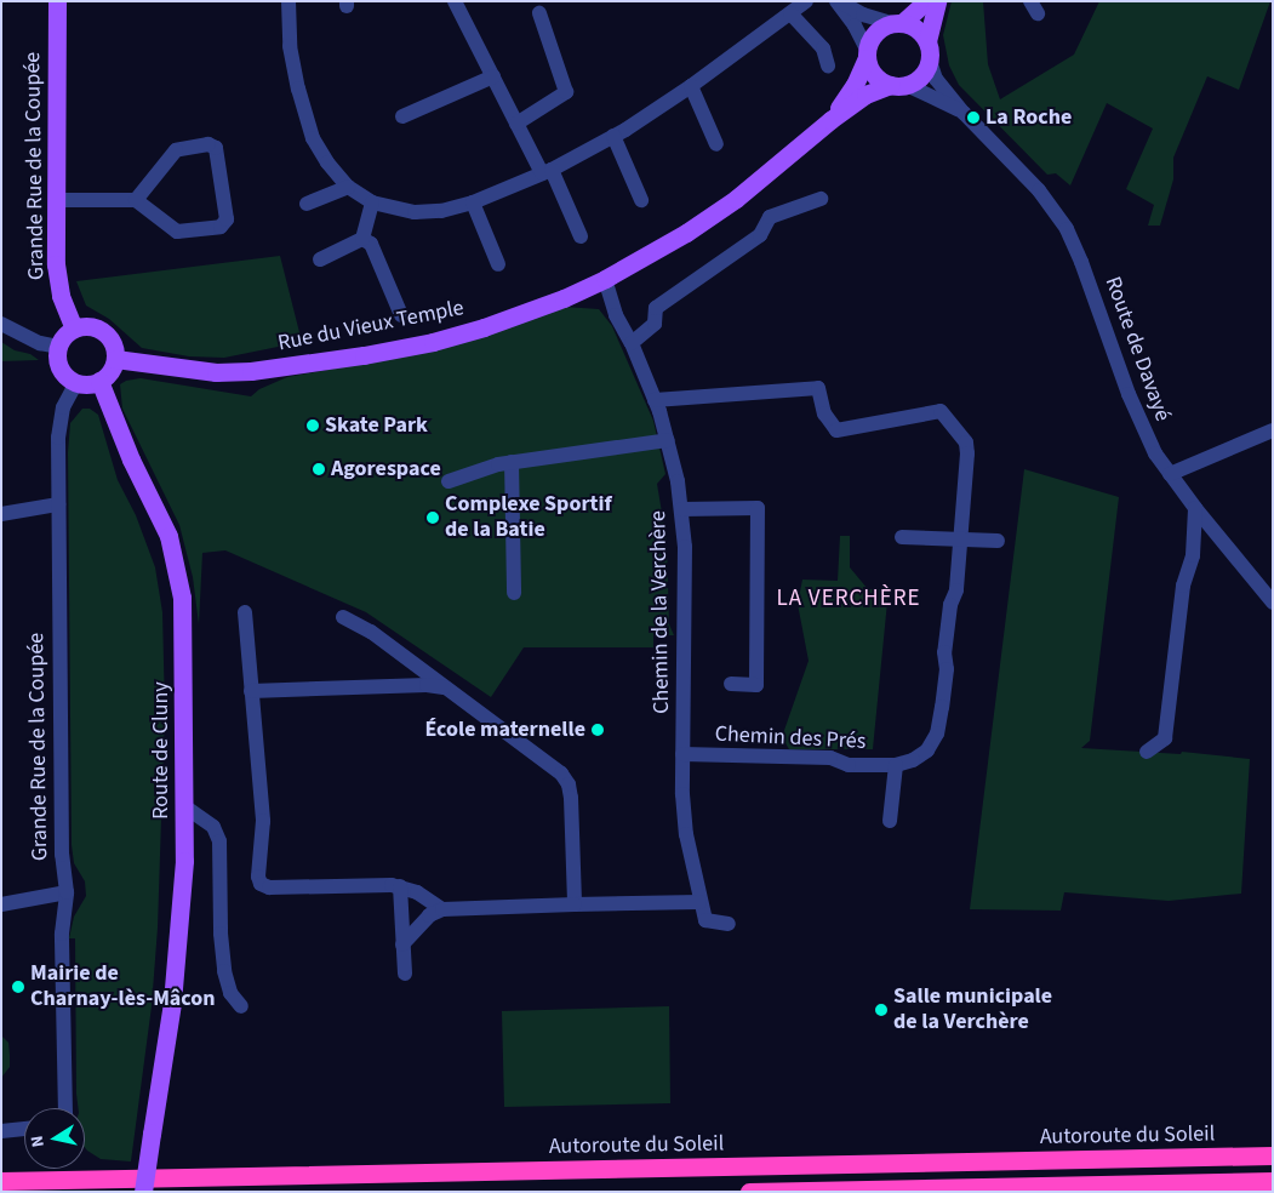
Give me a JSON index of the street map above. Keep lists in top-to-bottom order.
{
  "streets": {
    "highway": ["Autoroute du Soleil"],
    "main road": ["Grande Rue de la Coupée", "Rue du Vieux Temple", "Route de Cluny"],
    "street": ["Route de Davayé", "Chemin de la Verchère", "Chemin des Prés"]
  },
  "crossings": [
    ["Grande Rue de la Coupée", "Rue du Vieux Temple"],
    ["Grande Rue de la Coupée", "Route de Cluny"],
    ["Rue du Vieux Temple", "Route de Davayé"],
    ["Rue du Vieux Temple", "Chemin de la Verchère"],
    ["Rue du Vieux Temple", "Route de Cluny"],
    ["Chemin de la Verchère", "Chemin des Prés"]
  ],
  "districts": ["LA VERCHÈRE"],
  "places": [
    "La Roche",
    "Skate Park",
    "Agorespace",
    "Complexe Sportif de la Batie",
    "École maternelle",
    "Mairie de Charnay-lès-Mâcon",
    "Salle municipale de la Verchère"
  ],
  "north": "left"
}
